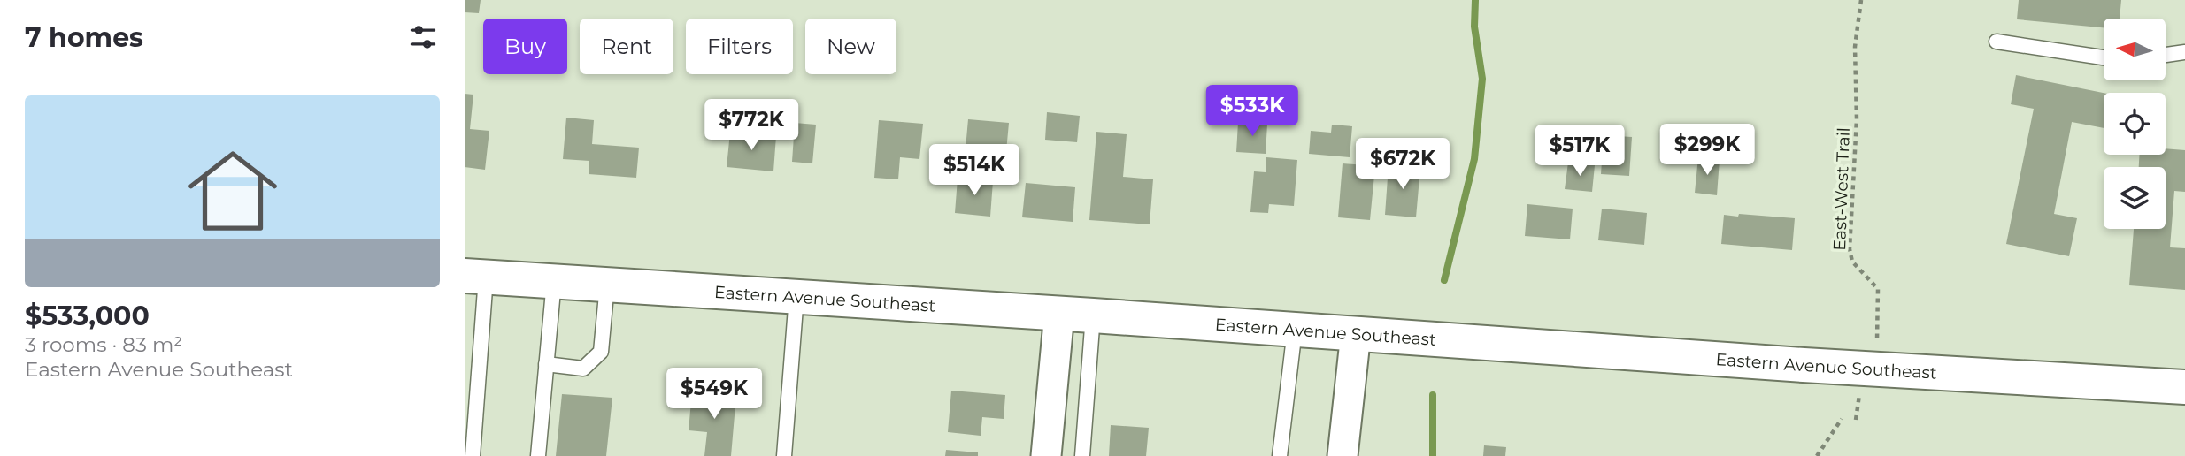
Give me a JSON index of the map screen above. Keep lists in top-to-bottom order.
{
  "streets": {
    "street": ["Eastern Avenue Southeast"],
    "path": ["East-West Trail"]
  },
  "crossings": [
    ["East-West Trail", "Eastern Avenue Southeast"]
  ],
  "north": "left",
  "page": {
    "heading": "7 homes",
    "chip": [
      "Buy",
      "Rent",
      "Filters",
      "New"
    ],
    "list": [
      {
        "name": "$533,000",
        "note": "3 rooms · 83 m² · Eastern Avenue Southeast"
      }
    ],
    "price": [
      "$533K",
      "$772K",
      "$299K",
      "$517K",
      "$672K",
      "$514K",
      "$549K"
    ]
  }
}
